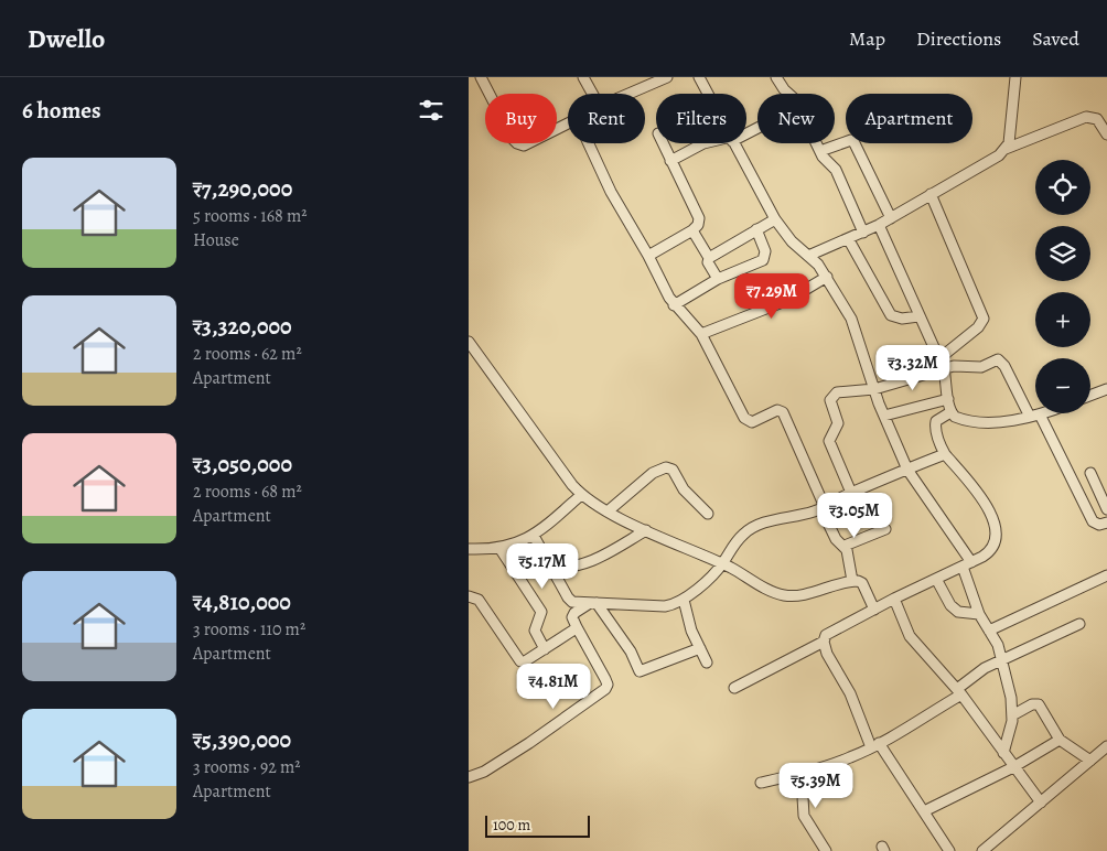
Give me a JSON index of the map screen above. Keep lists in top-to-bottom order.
{
  "scale_bar": "100 m",
  "page": {
    "header": "Dwello",
    "nav": ["Map", "Directions", "Saved"],
    "heading": "6 homes",
    "chip": [
      "Buy",
      "Rent",
      "Filters",
      "New",
      "Apartment"
    ],
    "list": [
      {
        "name": "₹7,290,000",
        "note": "5 rooms · 168 m² · House"
      },
      {
        "name": "₹3,320,000",
        "note": "2 rooms · 62 m² · Apartment"
      },
      {
        "name": "₹3,050,000",
        "note": "2 rooms · 68 m² · Apartment"
      },
      {
        "name": "₹4,810,000",
        "note": "3 rooms · 110 m² · Apartment"
      },
      {
        "name": "₹5,390,000",
        "note": "3 rooms · 92 m² · Apartment"
      }
    ],
    "map_buttons": ["+", "−"],
    "price": [
      "₹7.29M",
      "₹3.32M",
      "₹3.05M",
      "₹5.17M",
      "₹4.81M",
      "₹5.39M"
    ],
    "scale": "100 m"
  }
}
